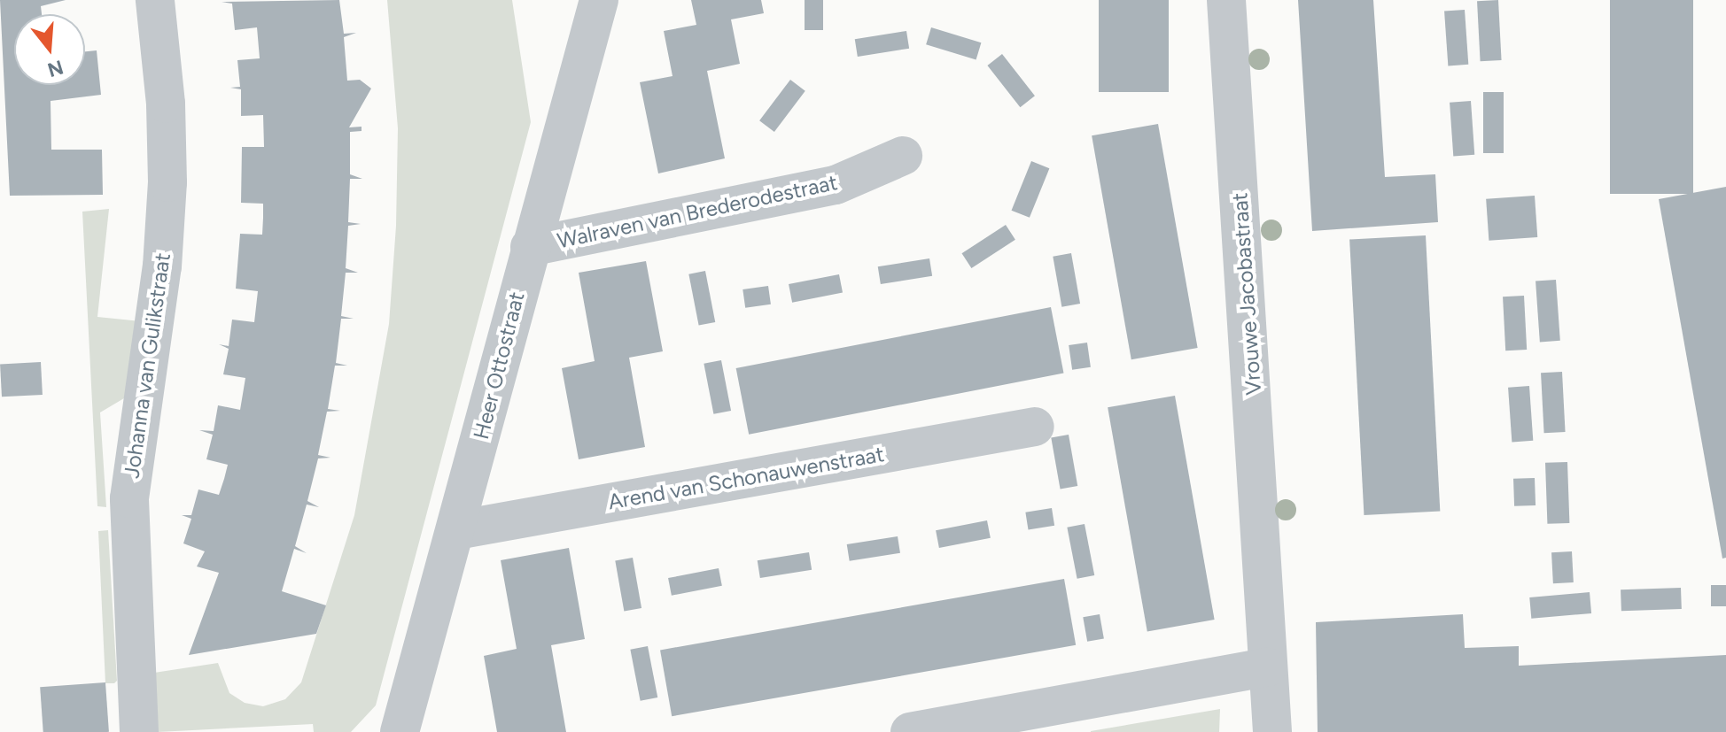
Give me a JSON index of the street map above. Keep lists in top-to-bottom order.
{
  "streets": {
    "street": [
      "Walraven van Brederodestraat",
      "Vrouwe Jacobastraat",
      "Johanna van Gulikstraat",
      "Heer Ottostraat",
      "Arend van Schonauwenstraat"
    ]
  },
  "crossings": [
    ["Walraven van Brederodestraat", "Heer Ottostraat"],
    ["Heer Ottostraat", "Arend van Schonauwenstraat"]
  ],
  "north": "bottom"
}
